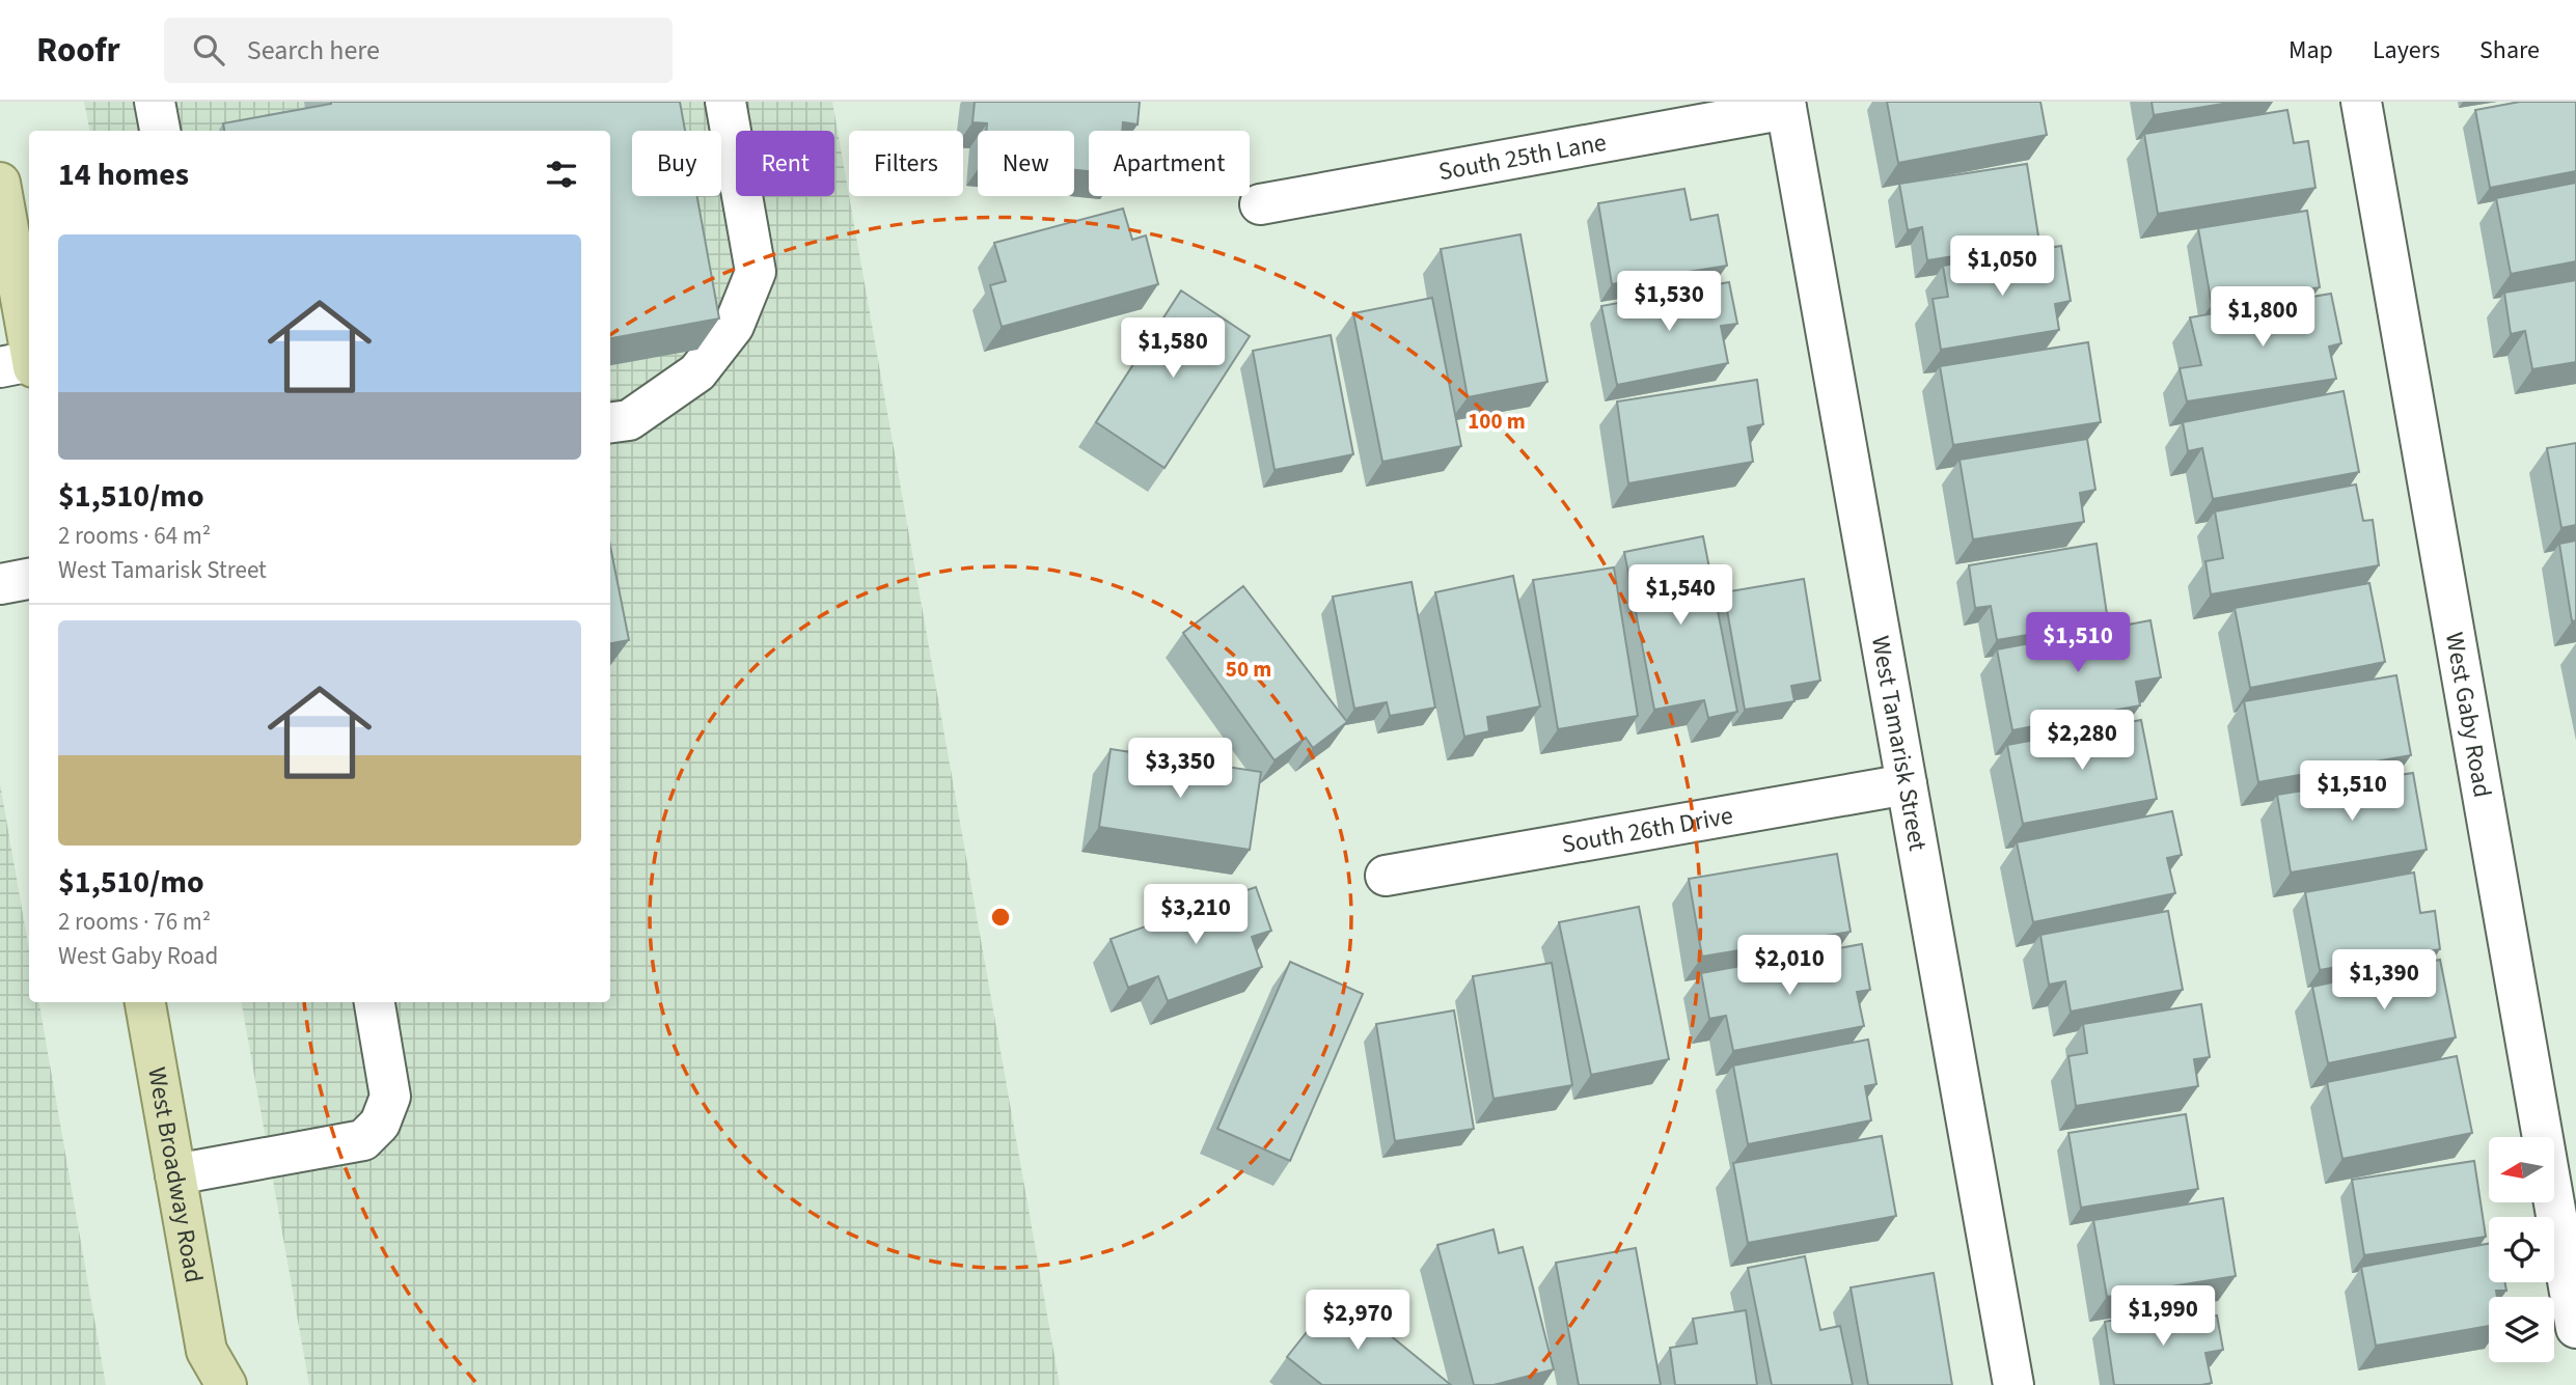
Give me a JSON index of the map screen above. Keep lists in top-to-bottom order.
{
  "streets": {
    "main road": ["West Broadway Road"],
    "street": [
      "South 25th Lane",
      "West Gaby Road",
      "West Tamarisk Street",
      "South 26th Drive"
    ]
  },
  "crossings": [
    ["South 25th Lane", "West Tamarisk Street"],
    ["West Tamarisk Street", "South 26th Drive"]
  ],
  "north": "left",
  "page": {
    "header": "Roofr",
    "search": "Search here",
    "nav": ["Map", "Layers", "Share"],
    "chip": [
      "Buy",
      "Rent",
      "Filters",
      "New",
      "Apartment"
    ],
    "heading": "14 homes",
    "list": [
      {
        "name": "$1,510/mo",
        "note": "2 rooms · 64 m² · West Tamarisk Street"
      },
      {
        "name": "$1,510/mo",
        "note": "2 rooms · 76 m² · West Gaby Road"
      }
    ],
    "price": [
      "$1,050",
      "$1,530",
      "$1,800",
      "$1,580",
      "$1,540",
      "$1,510",
      "$2,280",
      "$3,350",
      "$1,510",
      "$3,210",
      "$2,010",
      "$1,390",
      "$1,990",
      "$2,970"
    ]
  },
  "rings": ["100 m", "50 m"]
}
